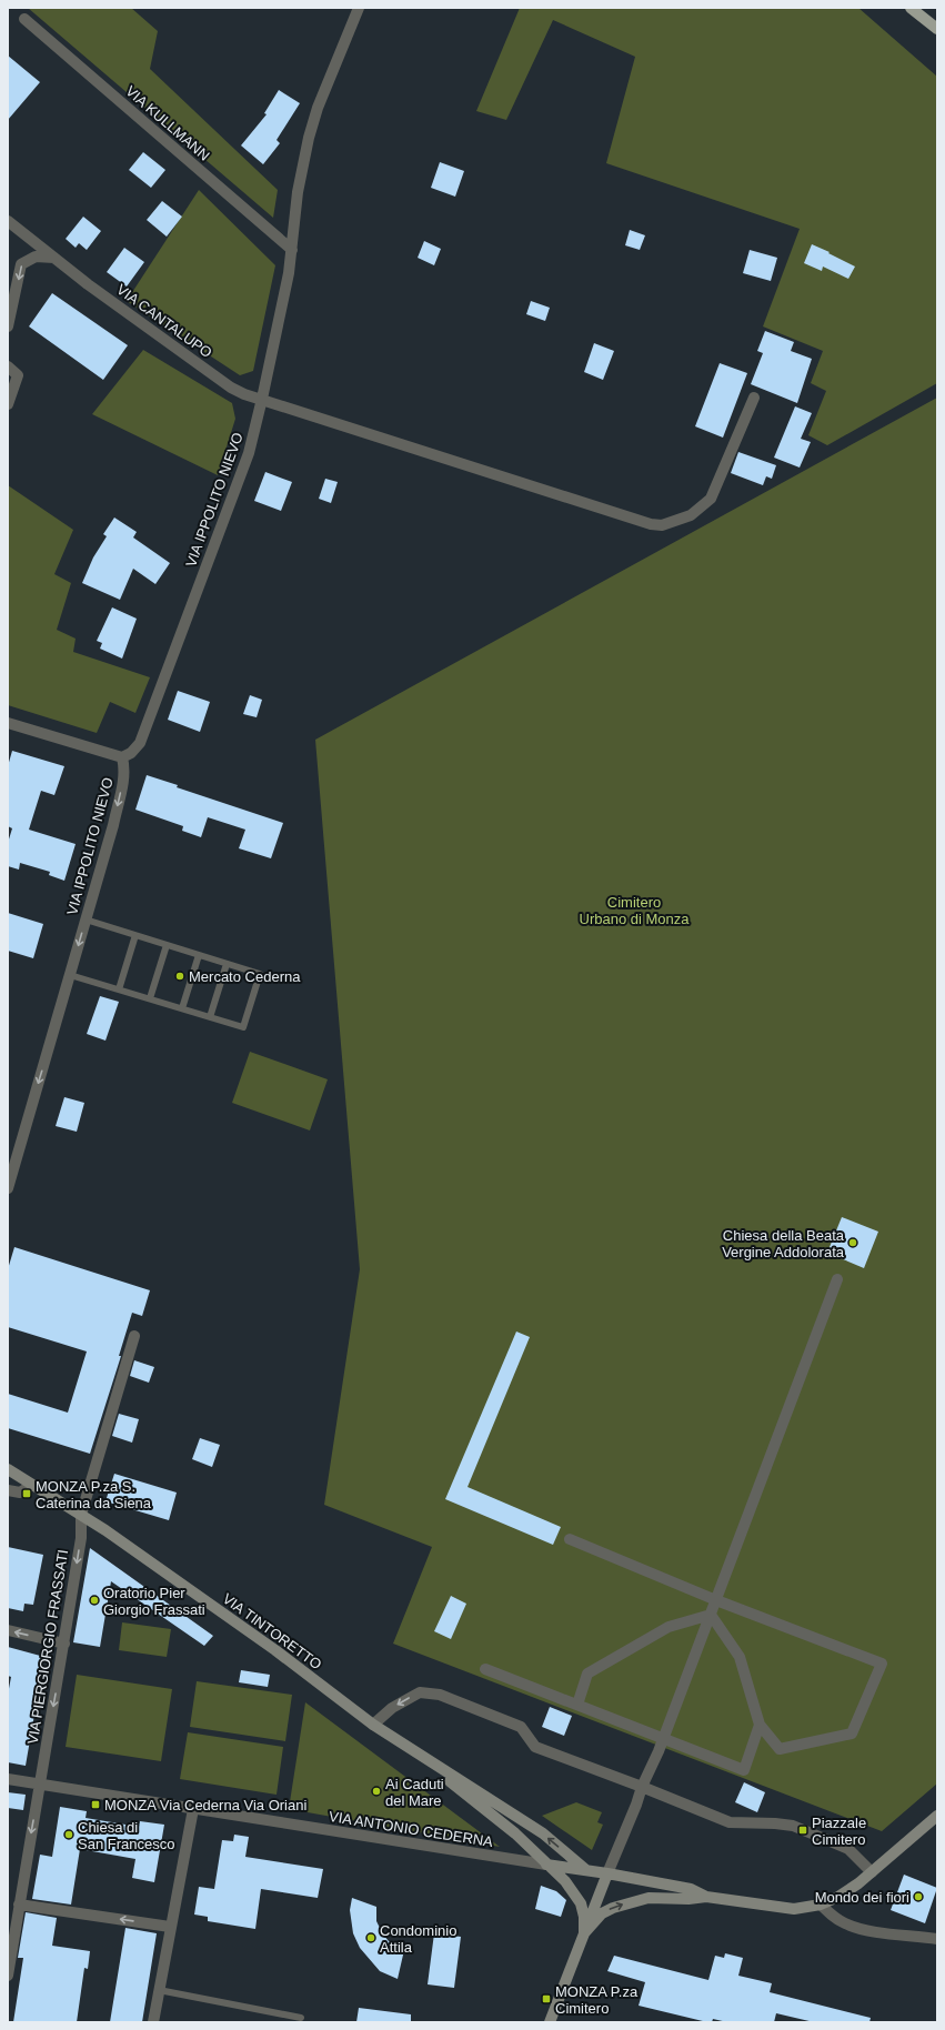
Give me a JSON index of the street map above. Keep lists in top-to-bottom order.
{
  "streets": {
    "street": [
      "VIA KULLMANN",
      "VIA CANTALUPO",
      "VIA IPPOLITO NIEVO",
      "VIA TINTORETTO",
      "VIA PIERGIORGIO FRASSATI",
      "VIA ANTONIO CEDERNA"
    ]
  },
  "crossings": [
    ["VIA KULLMANN", "VIA IPPOLITO NIEVO"],
    ["VIA CANTALUPO", "VIA IPPOLITO NIEVO"],
    ["VIA TINTORETTO", "VIA PIERGIORGIO FRASSATI"],
    ["VIA TINTORETTO", "VIA ANTONIO CEDERNA"],
    ["VIA PIERGIORGIO FRASSATI", "VIA ANTONIO CEDERNA"]
  ],
  "one_way": ["VIA IPPOLITO NIEVO", "VIA PIERGIORGIO FRASSATI"],
  "parks": ["Cimitero Urbano di Monza"],
  "places": {
    "other": [
      "Mercato Cederna",
      "Chiesa della Beata Vergine Addolorata",
      "Oratorio Pier Giorgio Frassati",
      "Ai Caduti del Mare",
      "Chiesa di San Francesco",
      "Mondo dei fiori",
      "Condominio Attila"
    ],
    "transit": [
      "MONZA P.za S. Caterina da Siena",
      "MONZA Via Cederna Via Oriani",
      "Piazzale Cimitero",
      "MONZA P.za Cimitero"
    ]
  }
}
